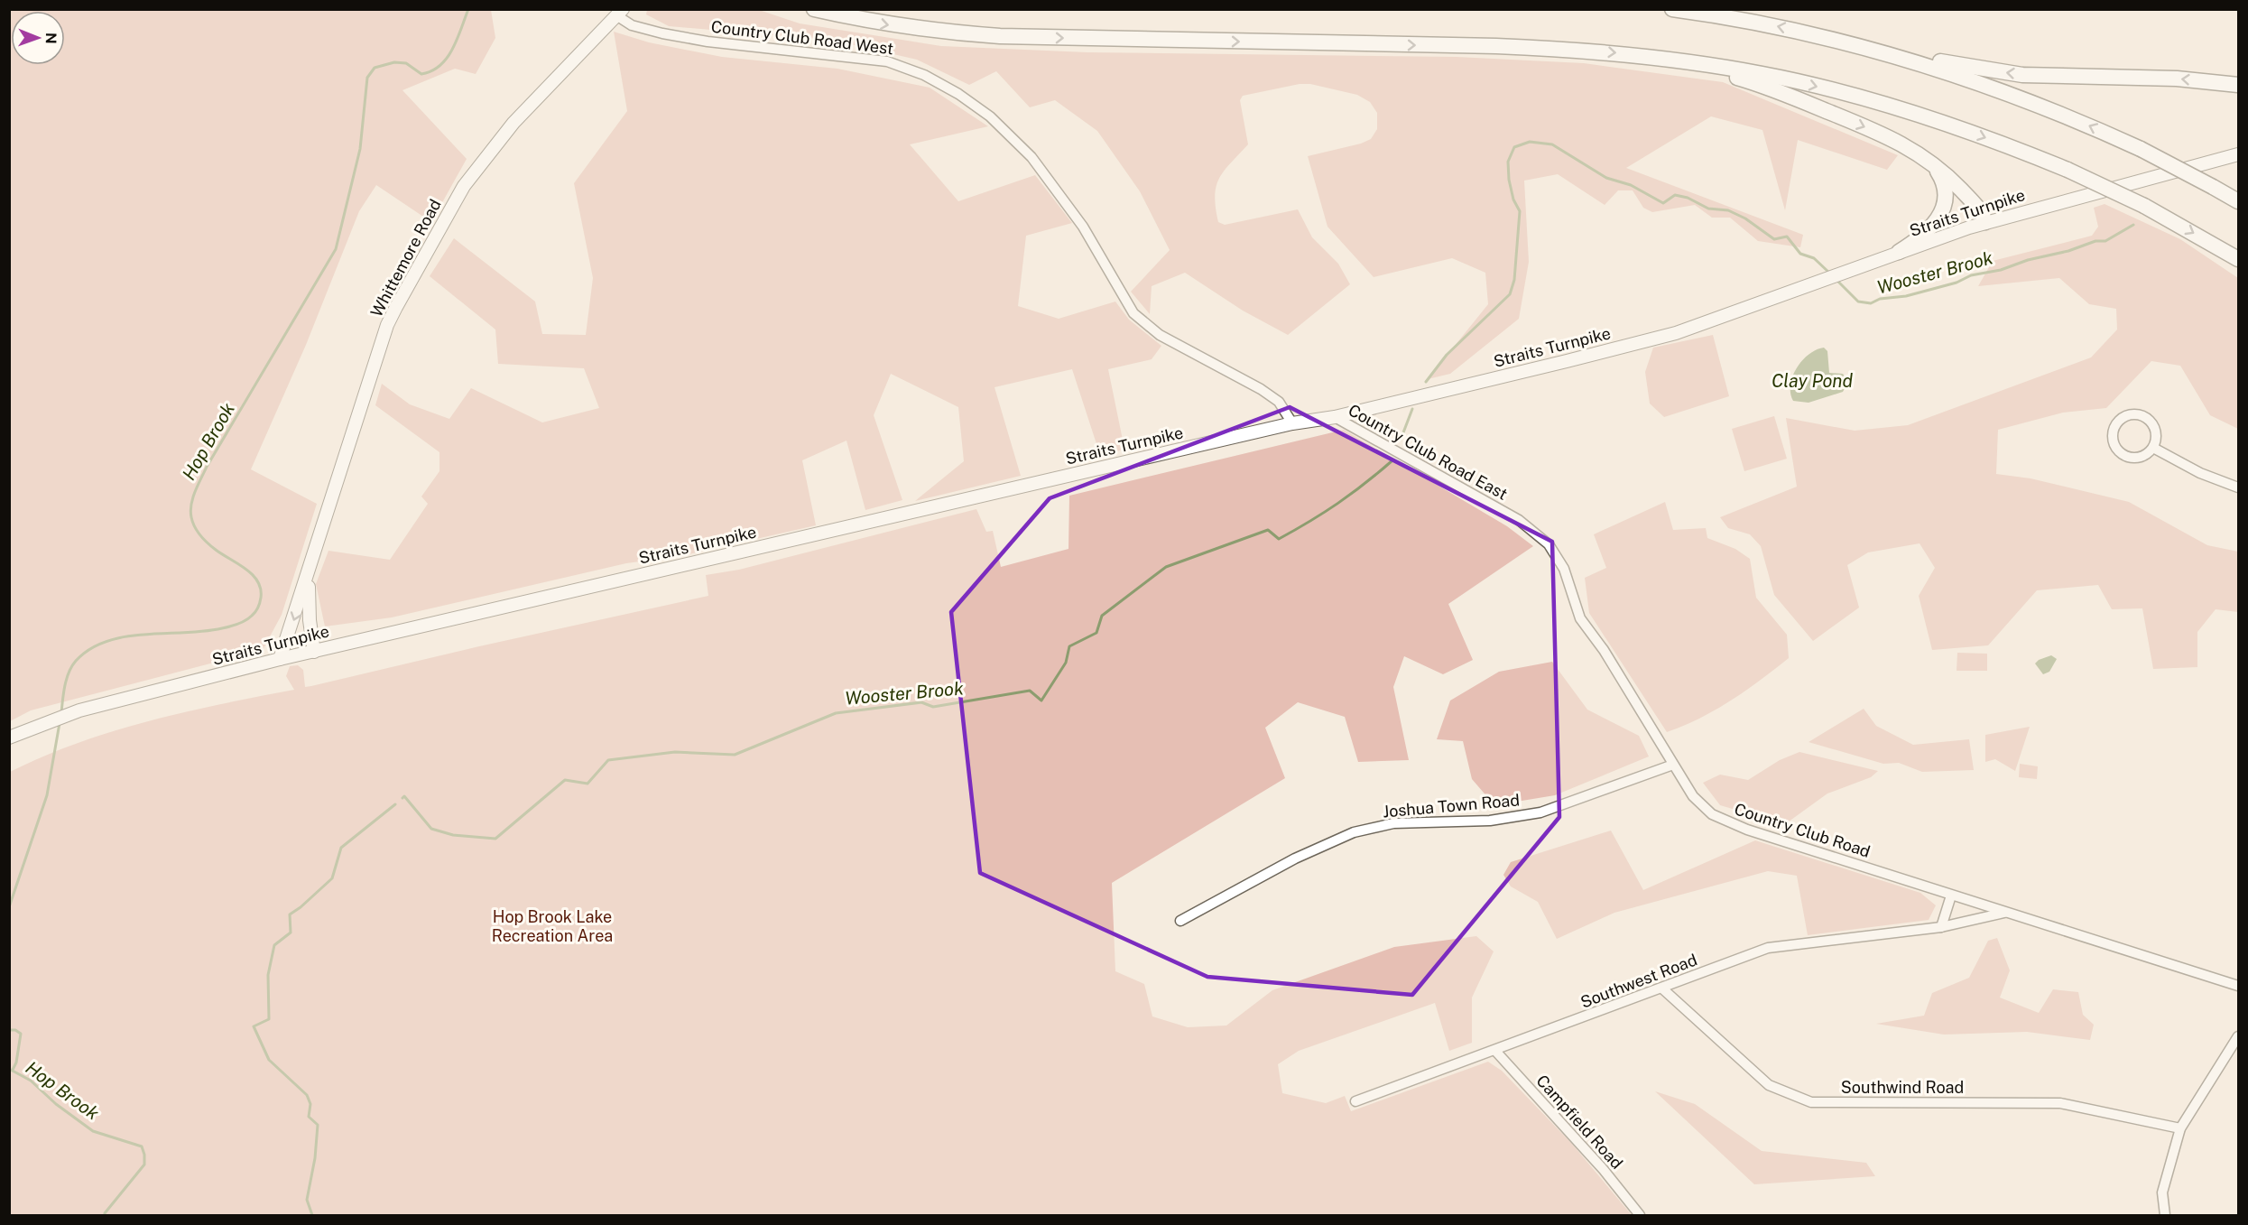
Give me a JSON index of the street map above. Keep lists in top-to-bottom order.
{
  "streets": {
    "main road": ["Straits Turnpike", "Whittemore Road"],
    "street": [
      "Country Club Road West",
      "Country Club Road East",
      "Joshua Town Road",
      "Country Club Road",
      "Southwest Road",
      "Southwind Road",
      "Campfield Road"
    ]
  },
  "crossings": [
    ["Country Club Road West", "Straits Turnpike"],
    ["Country Club Road West", "Whittemore Road"],
    ["Straits Turnpike", "Whittemore Road"],
    ["Straits Turnpike", "Country Club Road East"],
    ["Country Club Road East", "Country Club Road"],
    ["Joshua Town Road", "Country Club Road"],
    ["Country Club Road", "Southwest Road"],
    ["Southwest Road", "Southwind Road"],
    ["Southwest Road", "Campfield Road"]
  ],
  "water": ["Wooster Brook", "Clay Pond", "Hop Brook"],
  "parks": ["Hop Brook Lake Recreation Area"],
  "north": "right"
}
